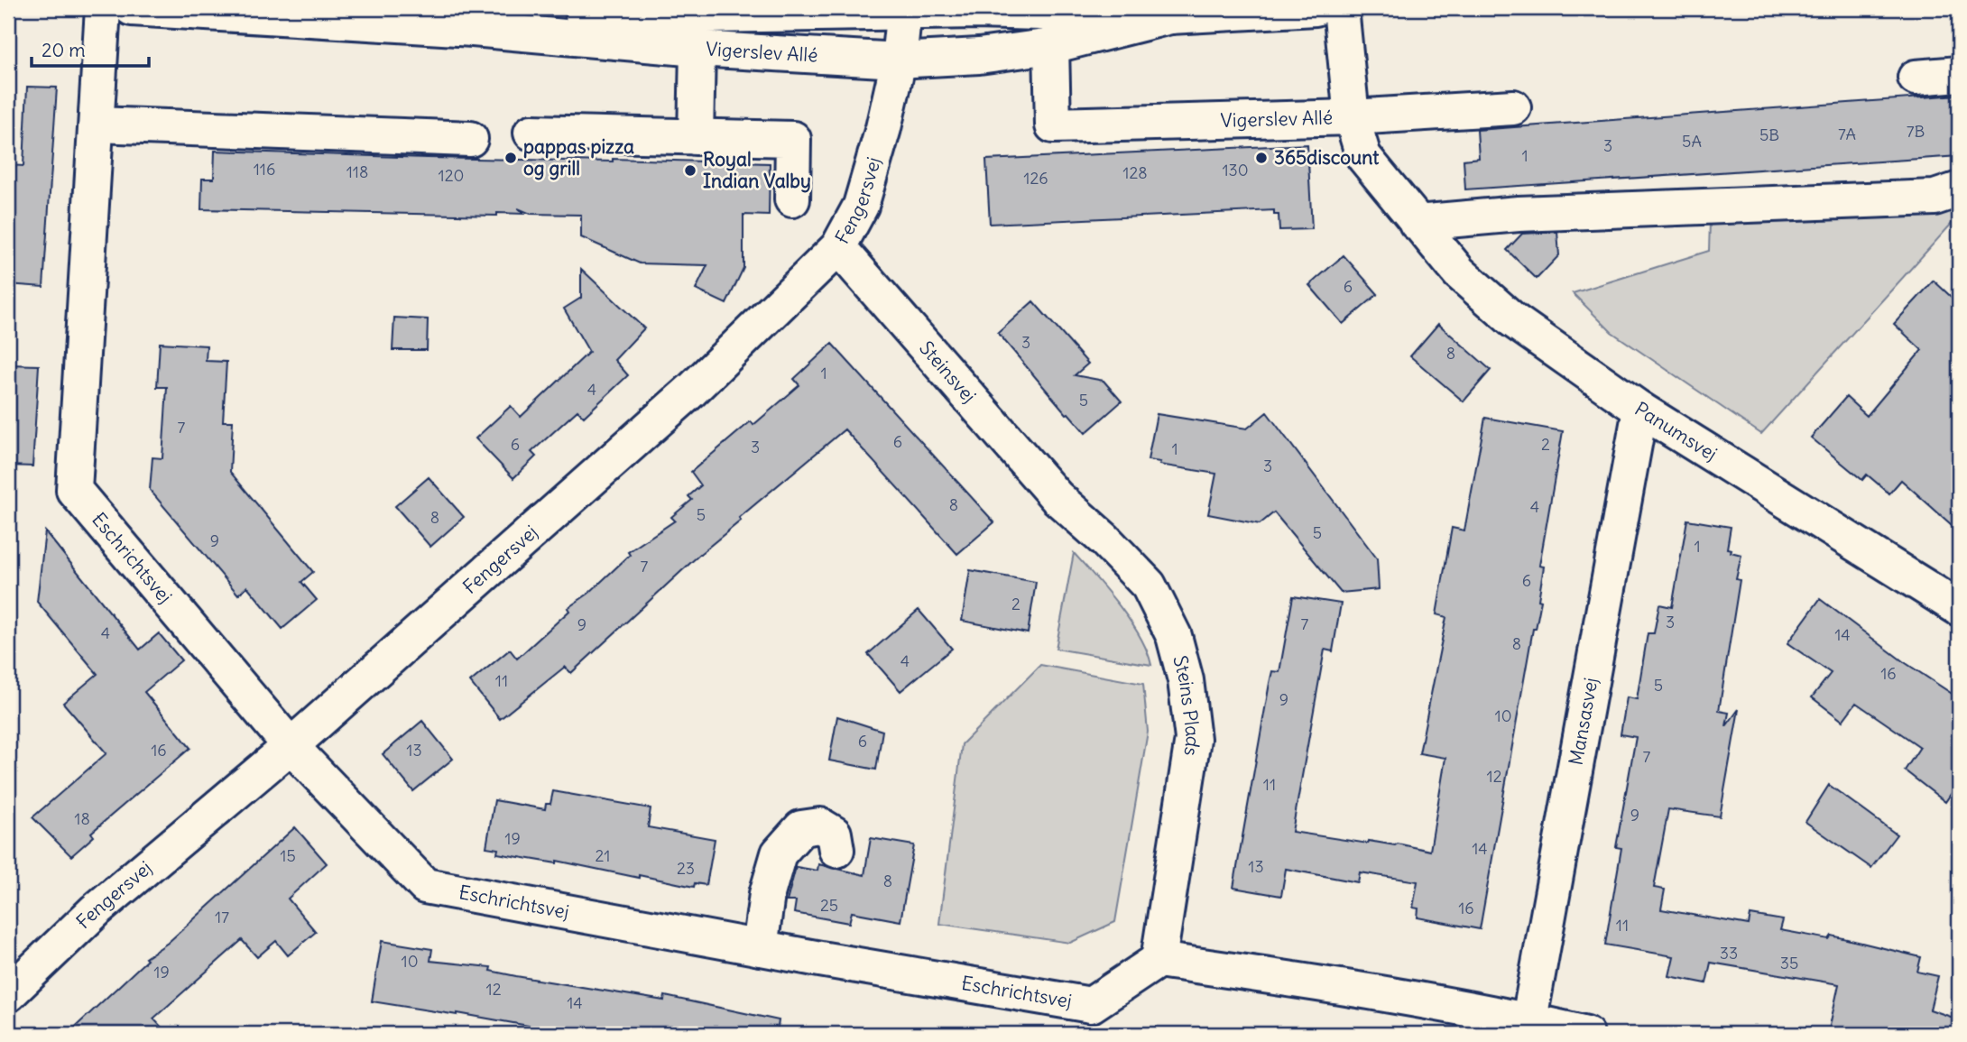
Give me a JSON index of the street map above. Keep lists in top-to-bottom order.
{
  "streets": {
    "street": [
      "Vigerslev Allé",
      "Fengersvej",
      "Steinsvej",
      "Panumsvej",
      "Eschrichtsvej",
      "Steins Plads",
      "Mansasvej"
    ]
  },
  "crossings": [
    ["Vigerslev Allé", "Fengersvej"],
    ["Vigerslev Allé", "Panumsvej"],
    ["Fengersvej", "Steinsvej"],
    ["Fengersvej", "Eschrichtsvej"],
    ["Steinsvej", "Steins Plads"],
    ["Panumsvej", "Mansasvej"],
    ["Eschrichtsvej", "Steins Plads"]
  ],
  "places": ["pappas pizza og grill", "365discount", "Royal Indian Valby"],
  "house_numbers": [
    "7B",
    "7A",
    "5B",
    "5A",
    "3",
    "1",
    "116",
    "130",
    "118",
    "128",
    "120",
    "126",
    "6",
    "3",
    "8",
    "1",
    "4",
    "5",
    "7",
    "6",
    "6",
    "2",
    "3",
    "1",
    "3",
    "8",
    "4",
    "5",
    "8",
    "5",
    "9",
    "1",
    "7",
    "6",
    "2",
    "3",
    "7",
    "9",
    "4",
    "14",
    "8",
    "4",
    "16",
    "11",
    "5",
    "9",
    "10",
    "6",
    "16",
    "13",
    "7",
    "12",
    "11",
    "9",
    "18",
    "19",
    "14",
    "15",
    "21",
    "13",
    "23",
    "8",
    "25",
    "16",
    "17",
    "11",
    "33",
    "10",
    "35",
    "19",
    "12",
    "14"
  ],
  "scale_bar": "20 m"
}
